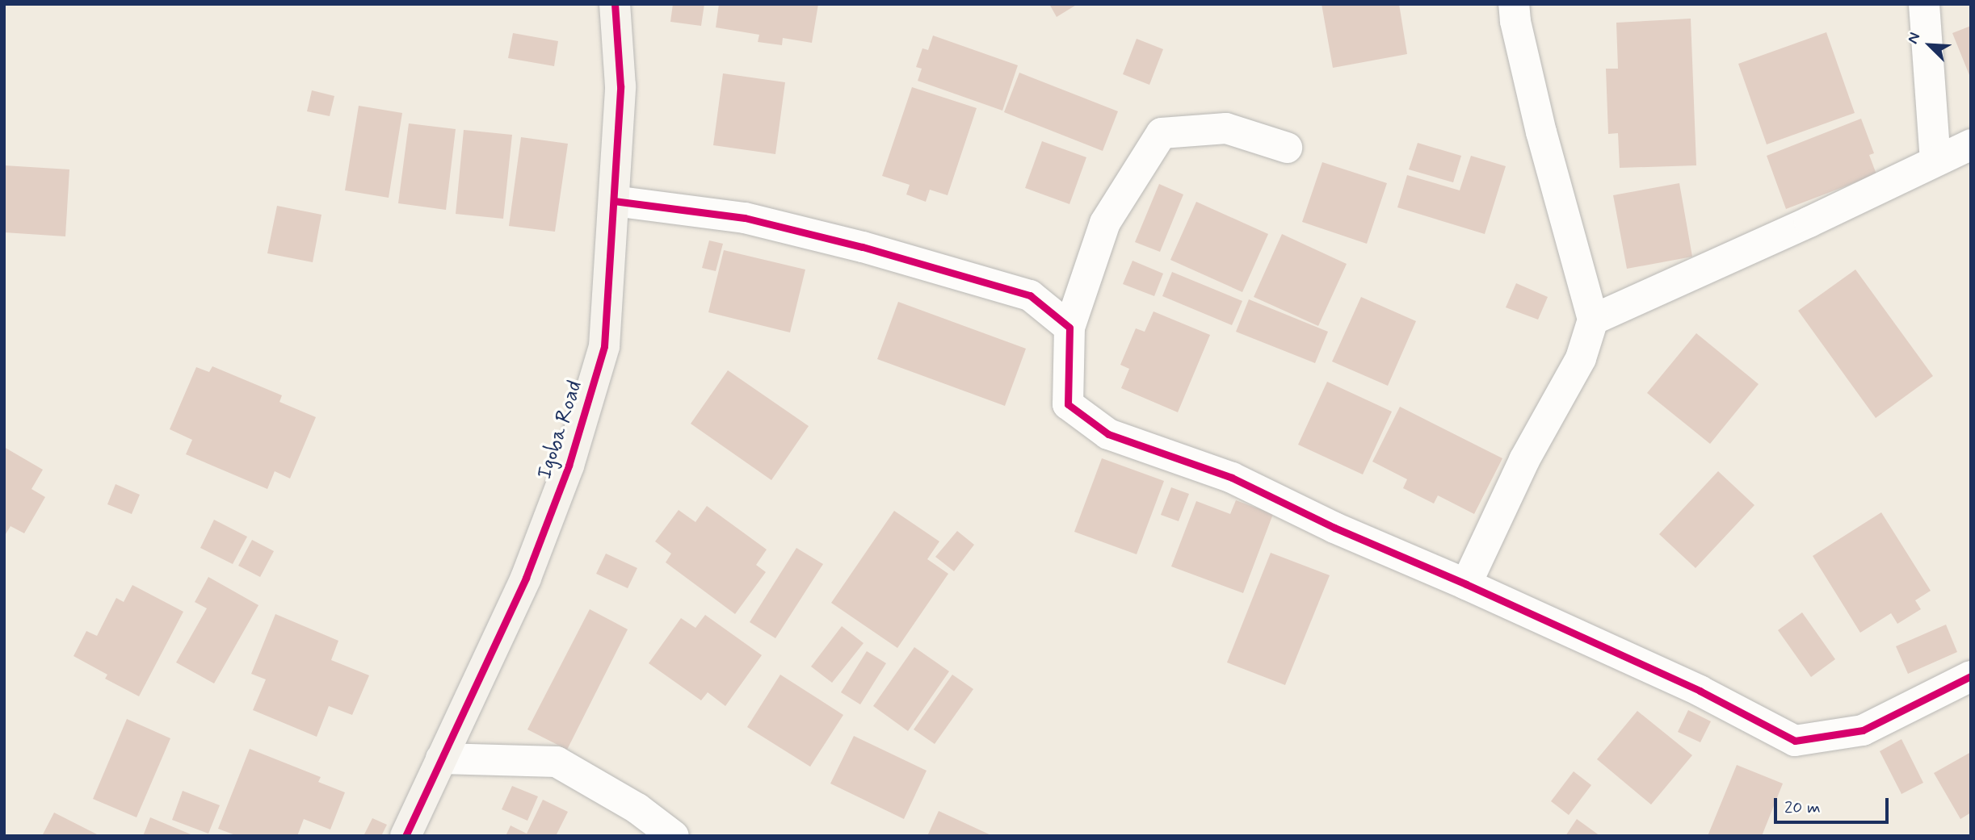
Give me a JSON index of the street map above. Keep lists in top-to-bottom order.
{
  "streets": {
    "street": ["Igoba Road"]
  },
  "scale_bar": "20 m",
  "north": "top left"
}
